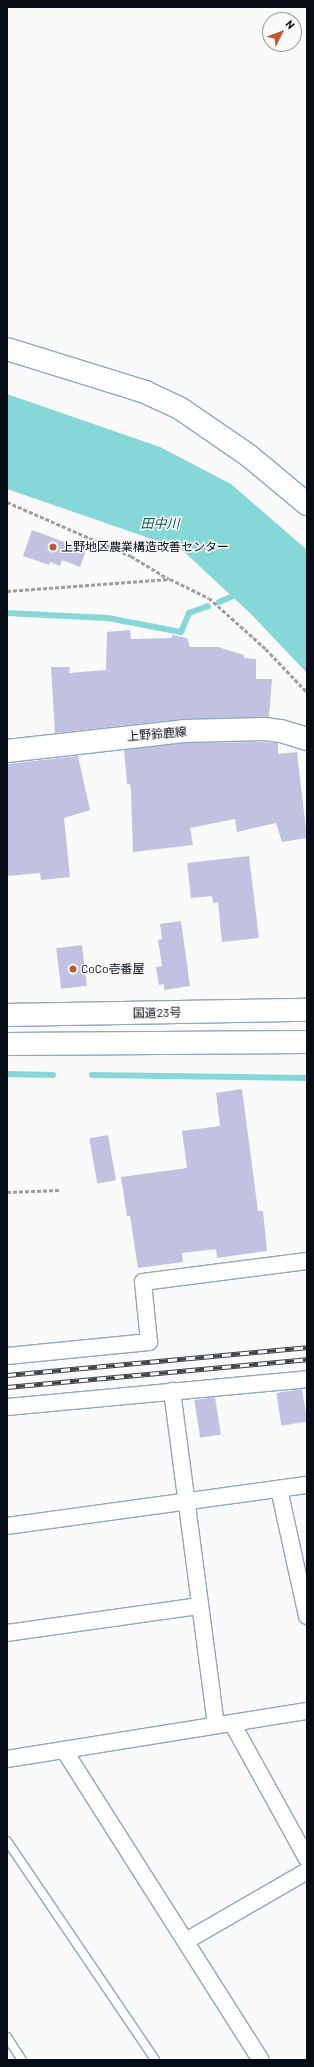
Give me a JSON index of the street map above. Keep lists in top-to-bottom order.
{
  "streets": {
    "main road": ["上野鈴鹿線", "国道23号"]
  },
  "water": ["田中川"],
  "places": ["上野地区農業構造改善センター", "CoCo壱番屋"],
  "north": "top right"
}
